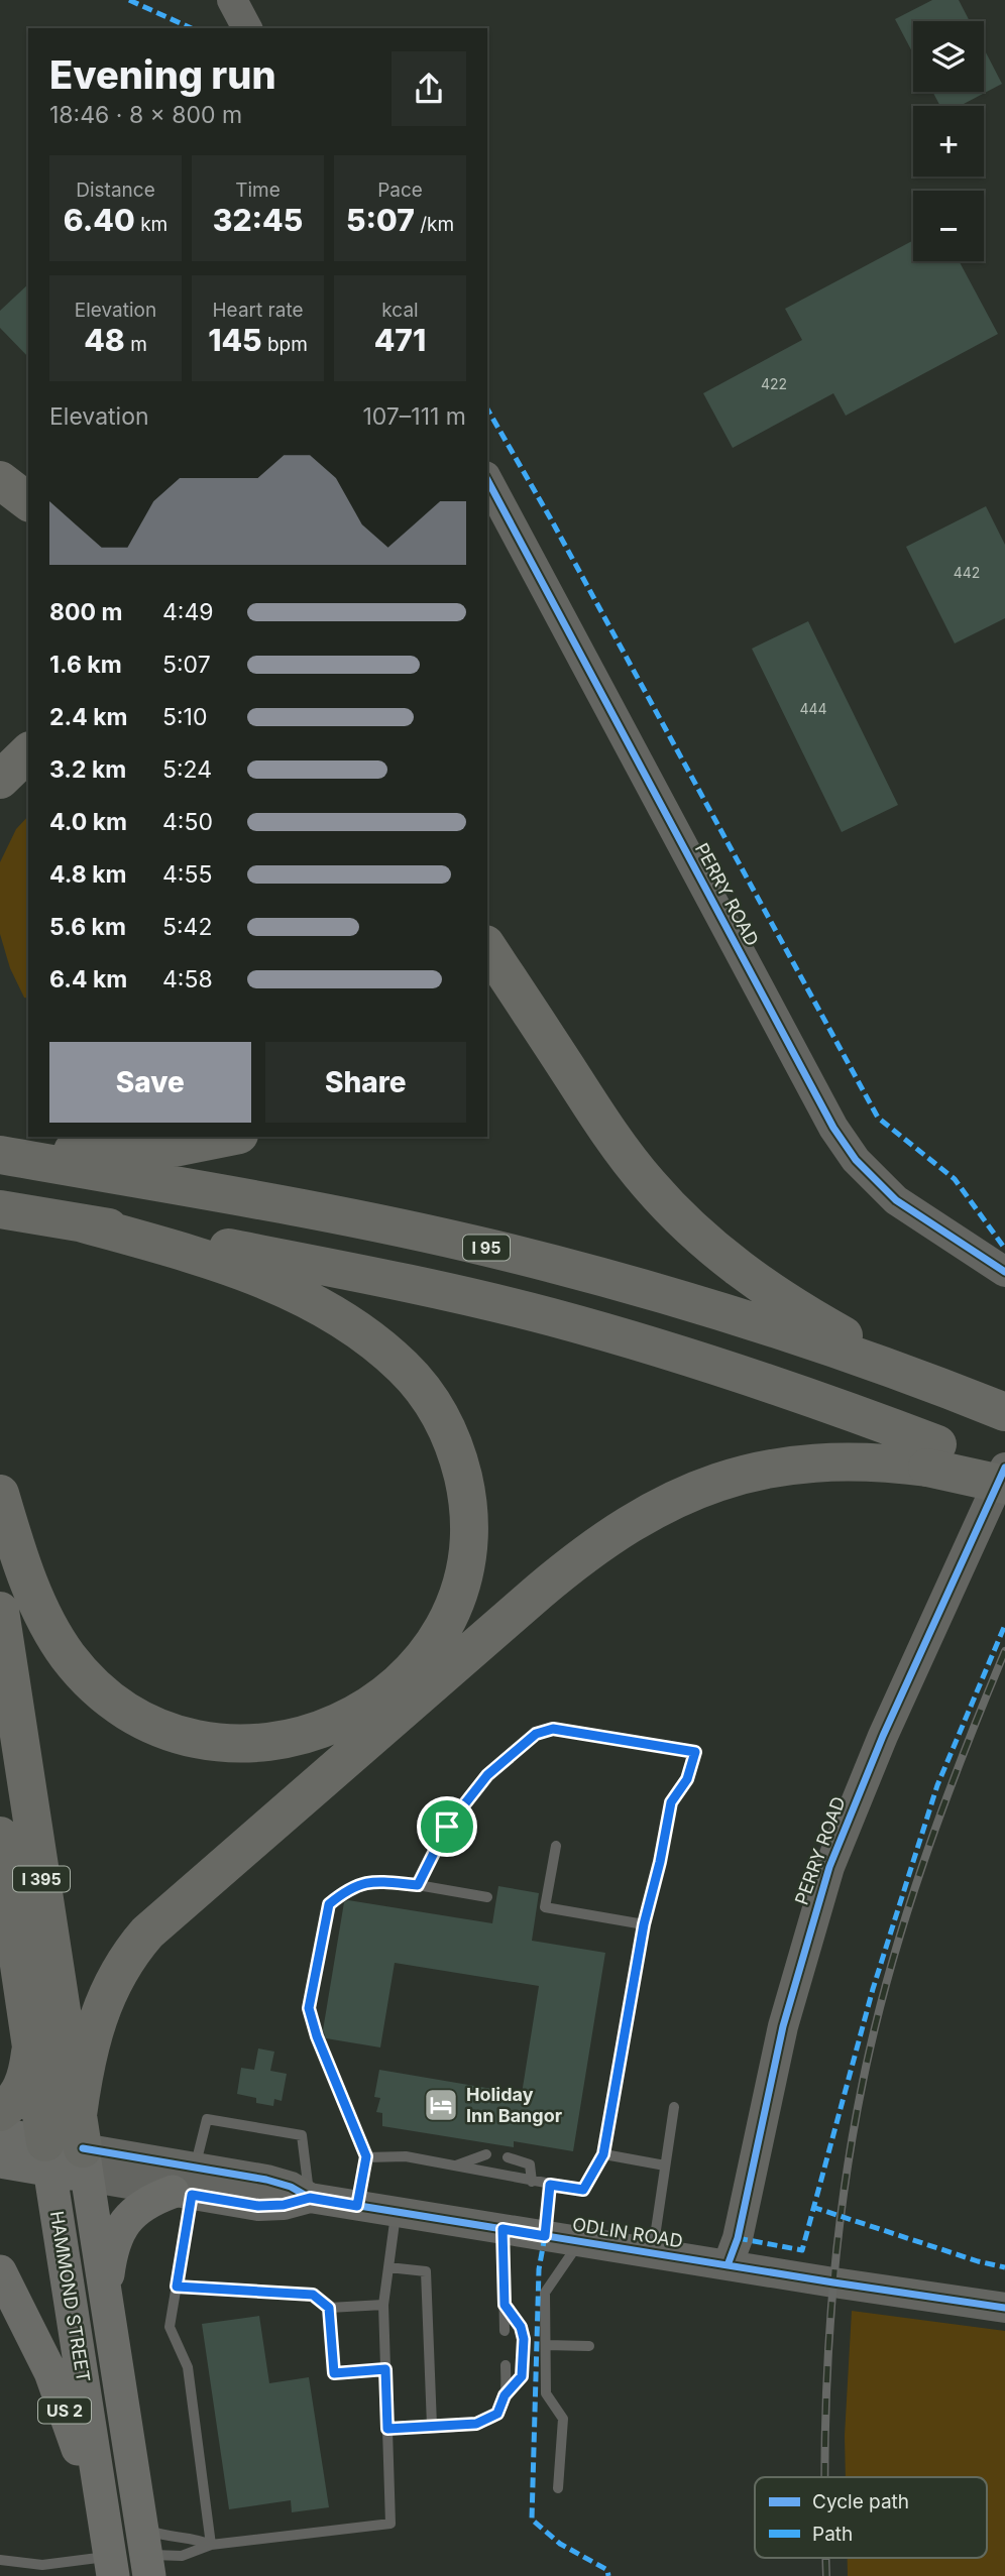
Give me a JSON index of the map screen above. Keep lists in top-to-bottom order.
{
  "streets": {
    "highway": ["I 95", "I 395"],
    "main road": ["ODLIN ROAD", "HAMMOND STREET", "US 2"],
    "street": ["PERRY ROAD"]
  },
  "crossings": [
    ["PERRY ROAD", "ODLIN ROAD"],
    ["I 395", "ODLIN ROAD"],
    ["I 395", "HAMMOND STREET"],
    ["ODLIN ROAD", "HAMMOND STREET"],
    ["HAMMOND STREET", "US 2"]
  ],
  "places": {
    "hotel": ["Holiday Inn Bangor"]
  },
  "house_numbers": ["422", "442", "444"],
  "legend": ["Cycle path", "Path"],
  "page": {
    "map_buttons": ["+", "−"],
    "heading": ["Evening run", "18:46 · 8 × 800 m"],
    "stats": [
      ["Distance", "6.40 km"],
      ["Time", "32:45"],
      ["Pace", "5:07 /km"],
      ["Elevation", "48 m"],
      ["Heart rate", "145 bpm"],
      ["kcal", "471"]
    ],
    "chart": ["Elevation", "107–111 m"],
    "list": [
      {
        "name": "800 m",
        "note": "4:49"
      },
      {
        "name": "1.6 km",
        "note": "5:07"
      },
      {
        "name": "2.4 km",
        "note": "5:10"
      },
      {
        "name": "3.2 km",
        "note": "5:24"
      },
      {
        "name": "4.0 km",
        "note": "4:50"
      },
      {
        "name": "4.8 km",
        "note": "4:55"
      },
      {
        "name": "5.6 km",
        "note": "5:42"
      },
      {
        "name": "6.4 km",
        "note": "4:58"
      }
    ],
    "buttons": ["Save", "Share"]
  }
}
